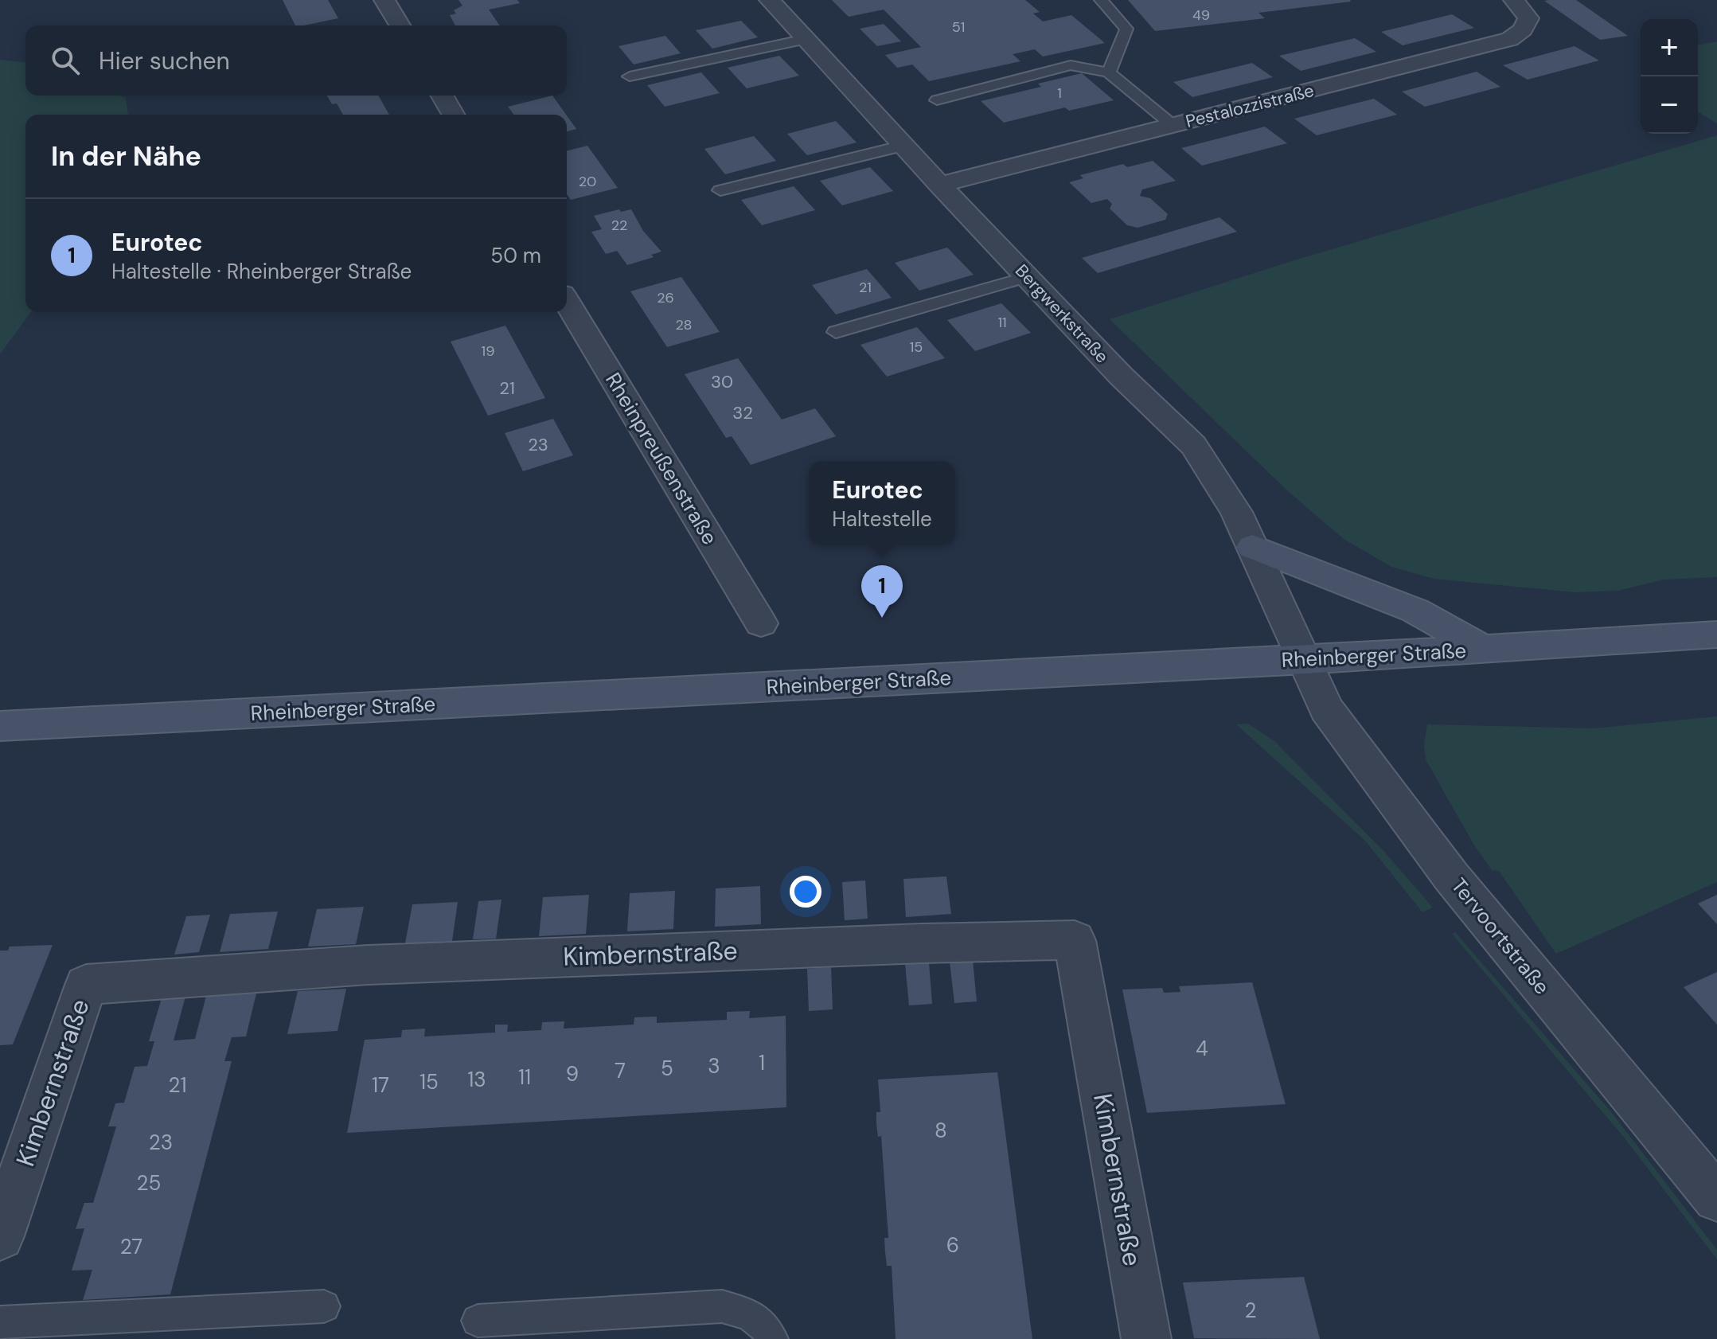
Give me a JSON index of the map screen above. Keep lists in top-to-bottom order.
{
  "streets": {
    "main road": ["Rheinberger Straße"],
    "street": [
      "Pestalozzistraße",
      "Bergwerkstraße",
      "Rheinpreußenstraße",
      "Tervoortstraße",
      "Kimbernstraße"
    ]
  },
  "crossings": [
    ["Pestalozzistraße", "Bergwerkstraße"],
    ["Bergwerkstraße", "Rheinberger Straße"],
    ["Bergwerkstraße", "Tervoortstraße"],
    ["Rheinberger Straße", "Tervoortstraße"]
  ],
  "house_numbers": [
    "49",
    "51",
    "1",
    "20",
    "22",
    "21",
    "26",
    "11",
    "28",
    "15",
    "19",
    "30",
    "21",
    "32",
    "23",
    "4",
    "1",
    "3",
    "5",
    "7",
    "9",
    "11",
    "13",
    "15",
    "21",
    "17",
    "8",
    "23",
    "25",
    "6",
    "27",
    "2"
  ],
  "page": {
    "map_buttons": ["+", "−"],
    "search": "Hier suchen",
    "heading": "In der Nähe",
    "list": [
      {
        "mark": "1",
        "name": "Eurotec",
        "note": "Haltestelle · Rheinberger Straße",
        "value": "50 m"
      }
    ],
    "popup": ["Eurotec", "Haltestelle"],
    "pins": "1"
  }
}
